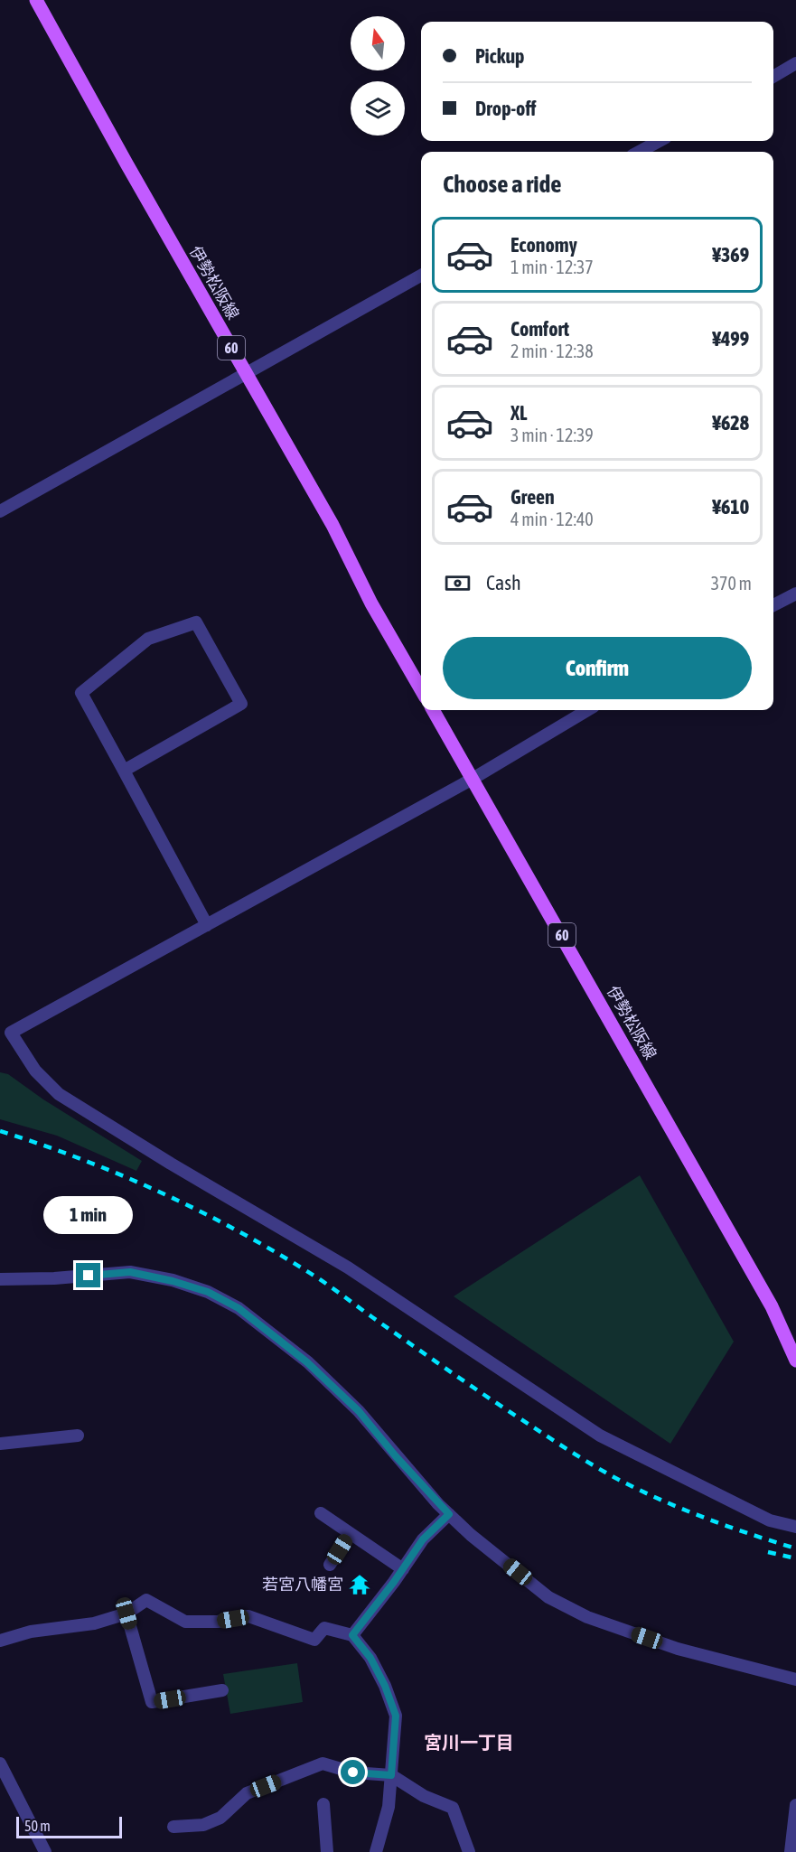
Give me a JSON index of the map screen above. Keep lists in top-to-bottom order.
{
  "streets": {
    "main road": ["伊勢松阪線", "60"]
  },
  "districts": ["宮川一丁目"],
  "places": {
    "temple": ["若宮八幡宮"]
  },
  "scale_bar": "50 m",
  "north": "top",
  "page": {
    "banner": ["Pickup", "Drop-off"],
    "heading": "Choose a ride",
    "list": [
      {
        "name": "Economy",
        "note": "1 min · 12:37",
        "value": "¥369"
      },
      {
        "name": "Comfort",
        "note": "2 min · 12:38",
        "value": "¥499"
      },
      {
        "name": "XL",
        "note": "3 min · 12:39",
        "value": "¥628"
      },
      {
        "name": "Green",
        "note": "4 min · 12:40",
        "value": "¥610"
      }
    ],
    "pay": ["Cash", "370 m"],
    "buttons": "Confirm",
    "bubble": "1 min",
    "scale": "50 m"
  }
}
